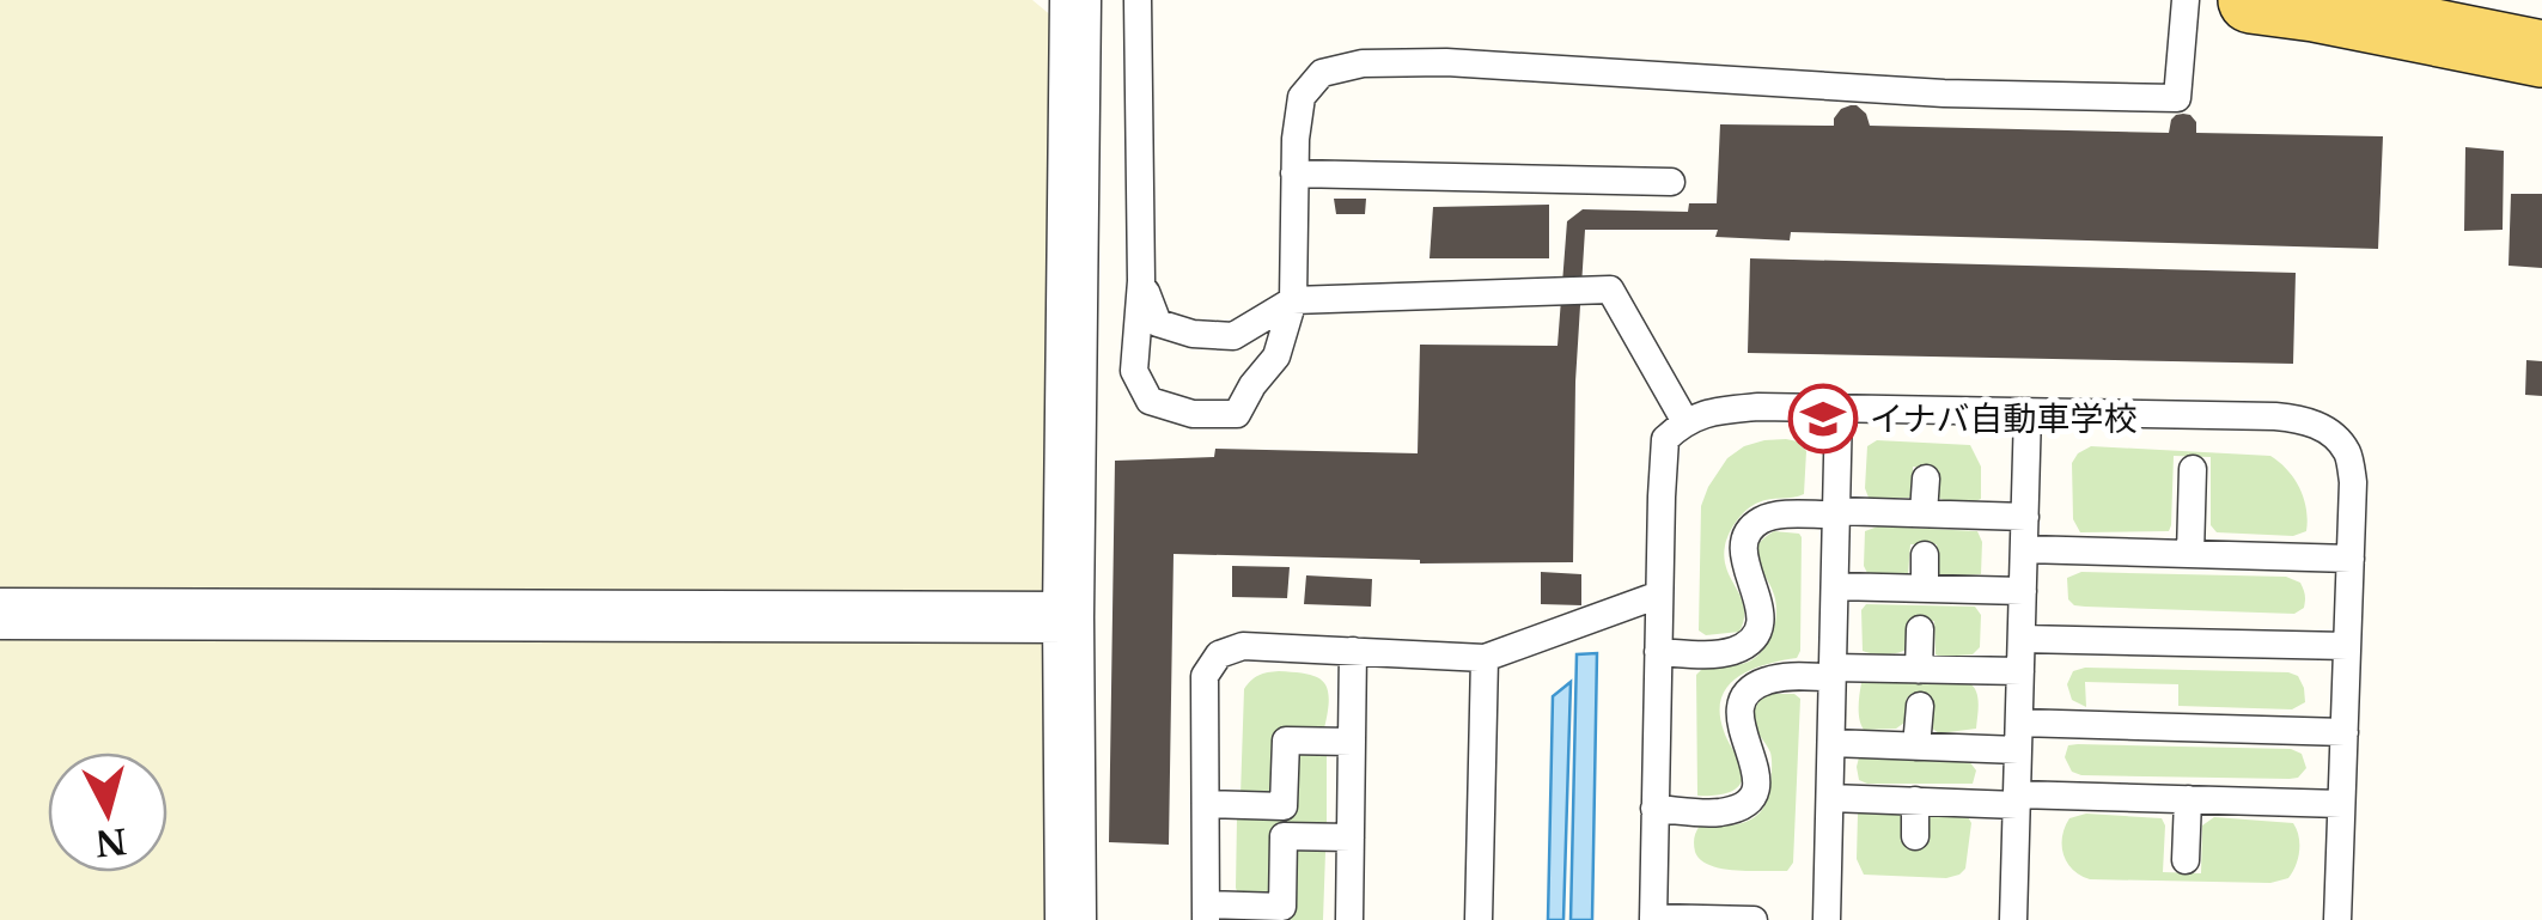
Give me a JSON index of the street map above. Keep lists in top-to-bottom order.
{
  "places": {
    "school or university": ["イナバ自動車学校"]
  },
  "north": "bottom"
}
